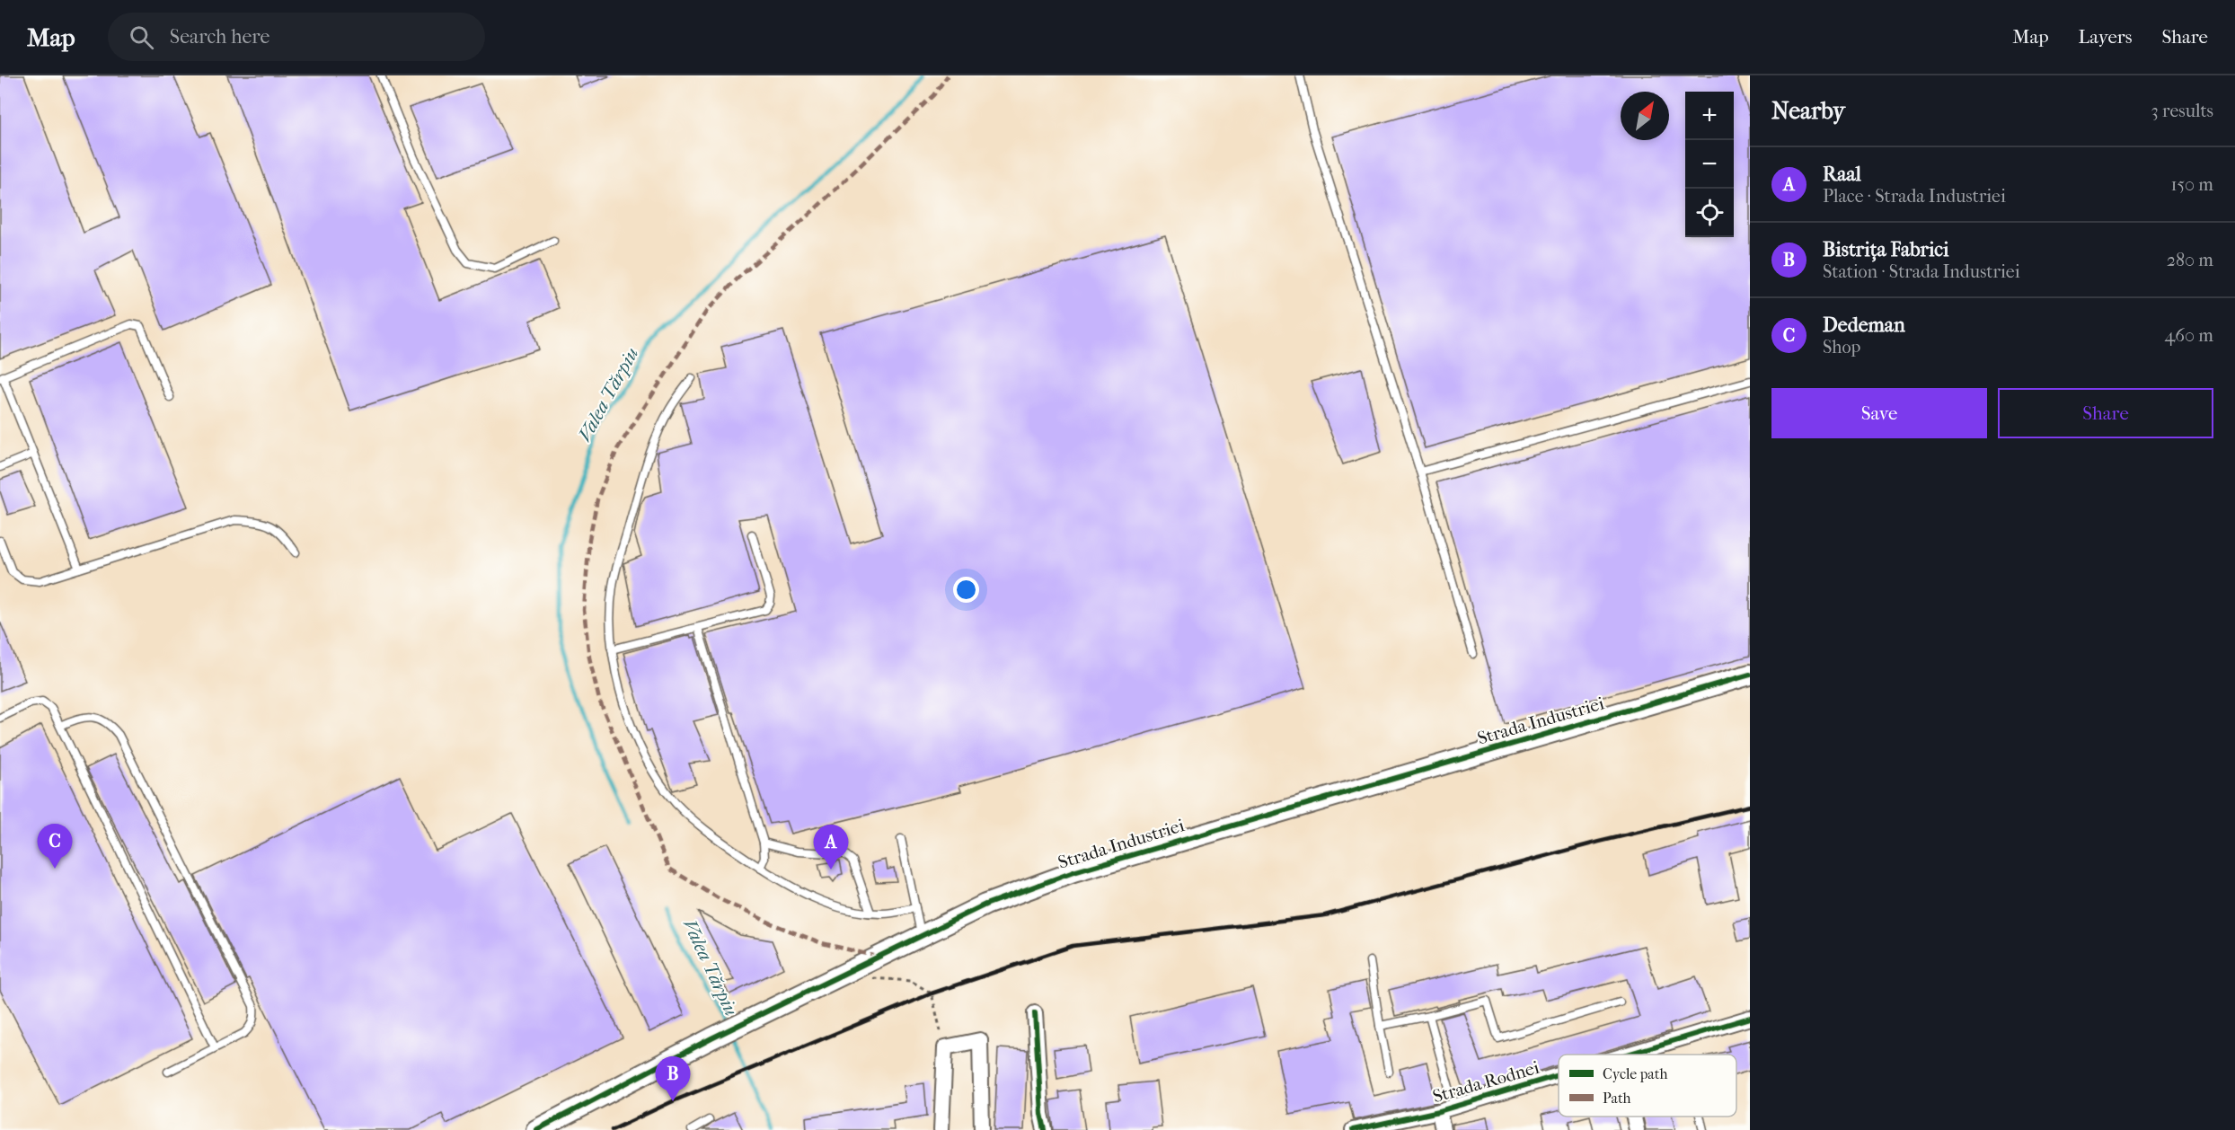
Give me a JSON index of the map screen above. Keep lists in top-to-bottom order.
{
  "streets": {
    "street": ["Strada Industriei", "Strada Rodnei"]
  },
  "water": ["Valea Tărpiu"],
  "legend": ["Cycle path", "Path"],
  "north": "top right",
  "page": {
    "header": "Map",
    "search": "Search here",
    "nav": ["Map", "Layers", "Share"],
    "heading": ["Nearby", "3 results"],
    "map_buttons": ["+", "−"],
    "list": [
      {
        "mark": "A",
        "name": "Raal",
        "note": "Place · Strada Industriei",
        "value": "150 m"
      },
      {
        "mark": "B",
        "name": "Bistrița Fabrici",
        "note": "Station · Strada Industriei",
        "value": "280 m"
      },
      {
        "mark": "C",
        "name": "Dedeman",
        "note": "Shop",
        "value": "460 m"
      }
    ],
    "buttons": ["Save", "Share"],
    "pins": ["C", "A", "B"]
  }
}
